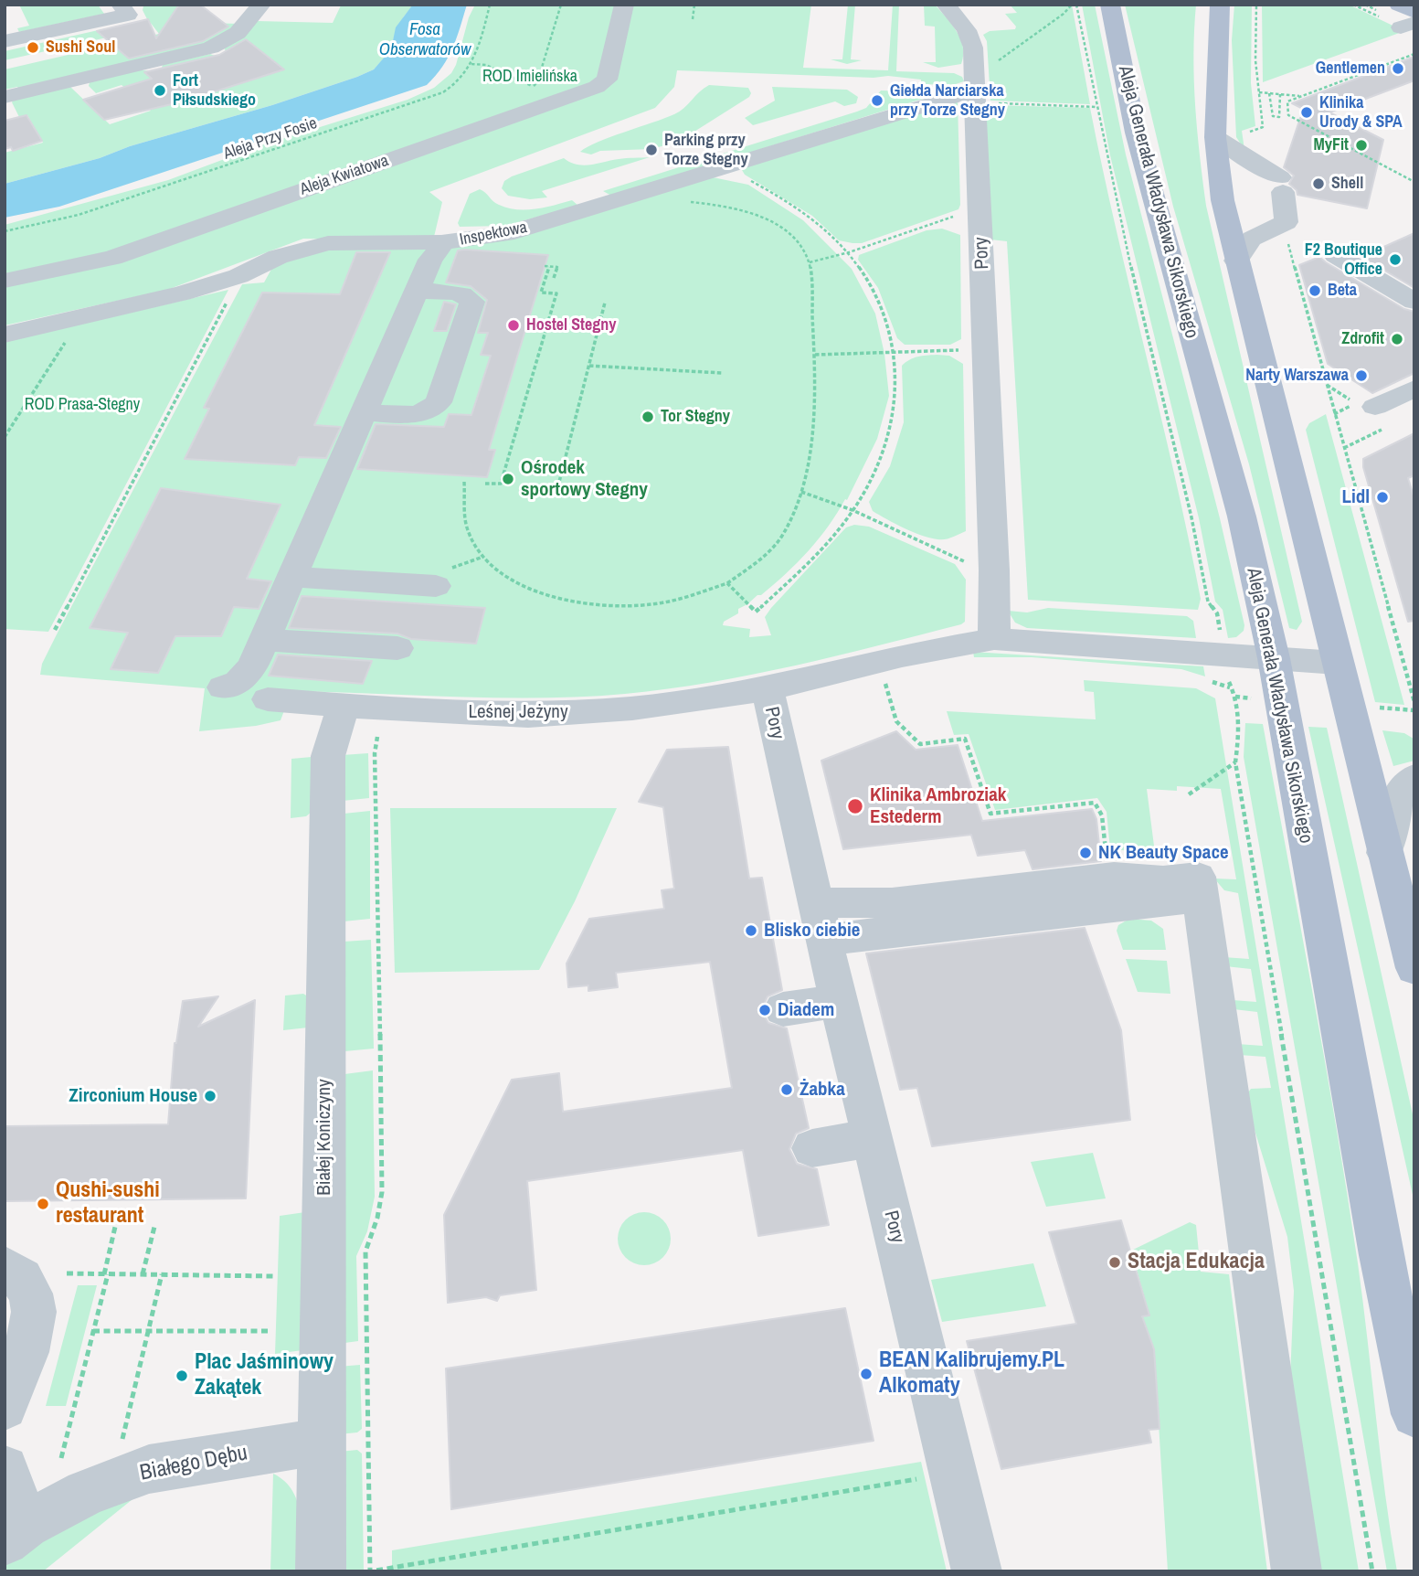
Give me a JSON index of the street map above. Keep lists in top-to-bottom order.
{
  "streets": {
    "main road": ["Aleja Generała Władysława Sikorskiego"],
    "street": [
      "Aleja Kwiatowa",
      "Inspektowa",
      "Pory",
      "Leśnej Jeżyny",
      "Białej Koniczyny",
      "Białego Dębu"
    ],
    "path": ["Aleja Przy Fosie"]
  },
  "crossings": [
    ["Inspektowa", "Pory"],
    ["Pory", "Leśnej Jeżyny"],
    ["Leśnej Jeżyny", "Białej Koniczyny"],
    ["Białej Koniczyny", "Białego Dębu"]
  ],
  "water": ["Fosa Obserwatorów"],
  "parks": ["ROD Imielińska", "ROD Prasa-Stegny"],
  "places": [
    "Sushi Soul",
    "Gentlemen",
    "Fort Piłsudskiego",
    "Giełda Narciarska przy Torze Stegny",
    "Klinika Urody & SPA",
    "MyFit",
    "Parking przy Torze Stegny",
    "Shell",
    "F2 Boutique Office",
    "Beta",
    "Hostel Stegny",
    "Zdrofit",
    "Narty Warszawa",
    "Tor Stegny",
    "Ośrodek sportowy Stegny",
    "Lidl",
    "Klinika Ambroziak Estederm",
    "NK Beauty Space",
    "Blisko ciebie",
    "Diadem",
    "Żabka",
    "Zirconium House",
    "Qushi-sushi restaurant",
    "Stacja Edukacja",
    "BEAN Kalibrujemy.PL Alkomaty",
    "Plac Jaśminowy Zakątek"
  ]
}
